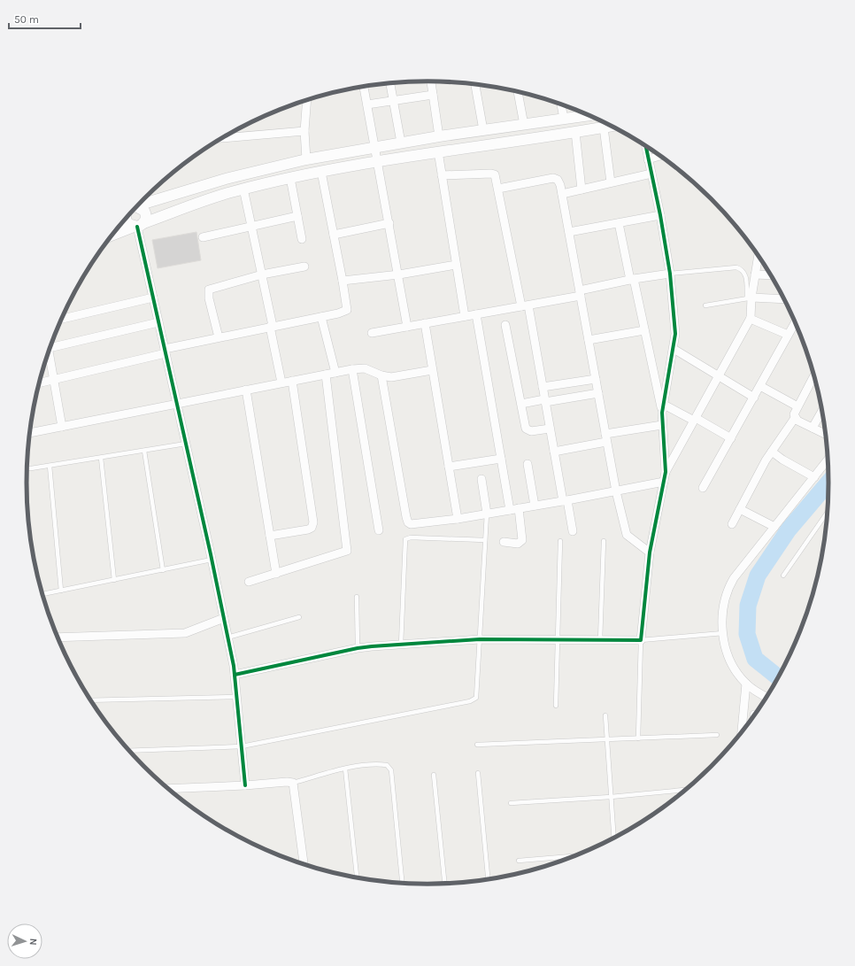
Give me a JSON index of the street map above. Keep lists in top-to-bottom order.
{
  "scale_bar": "50 m",
  "north": "right"
}
